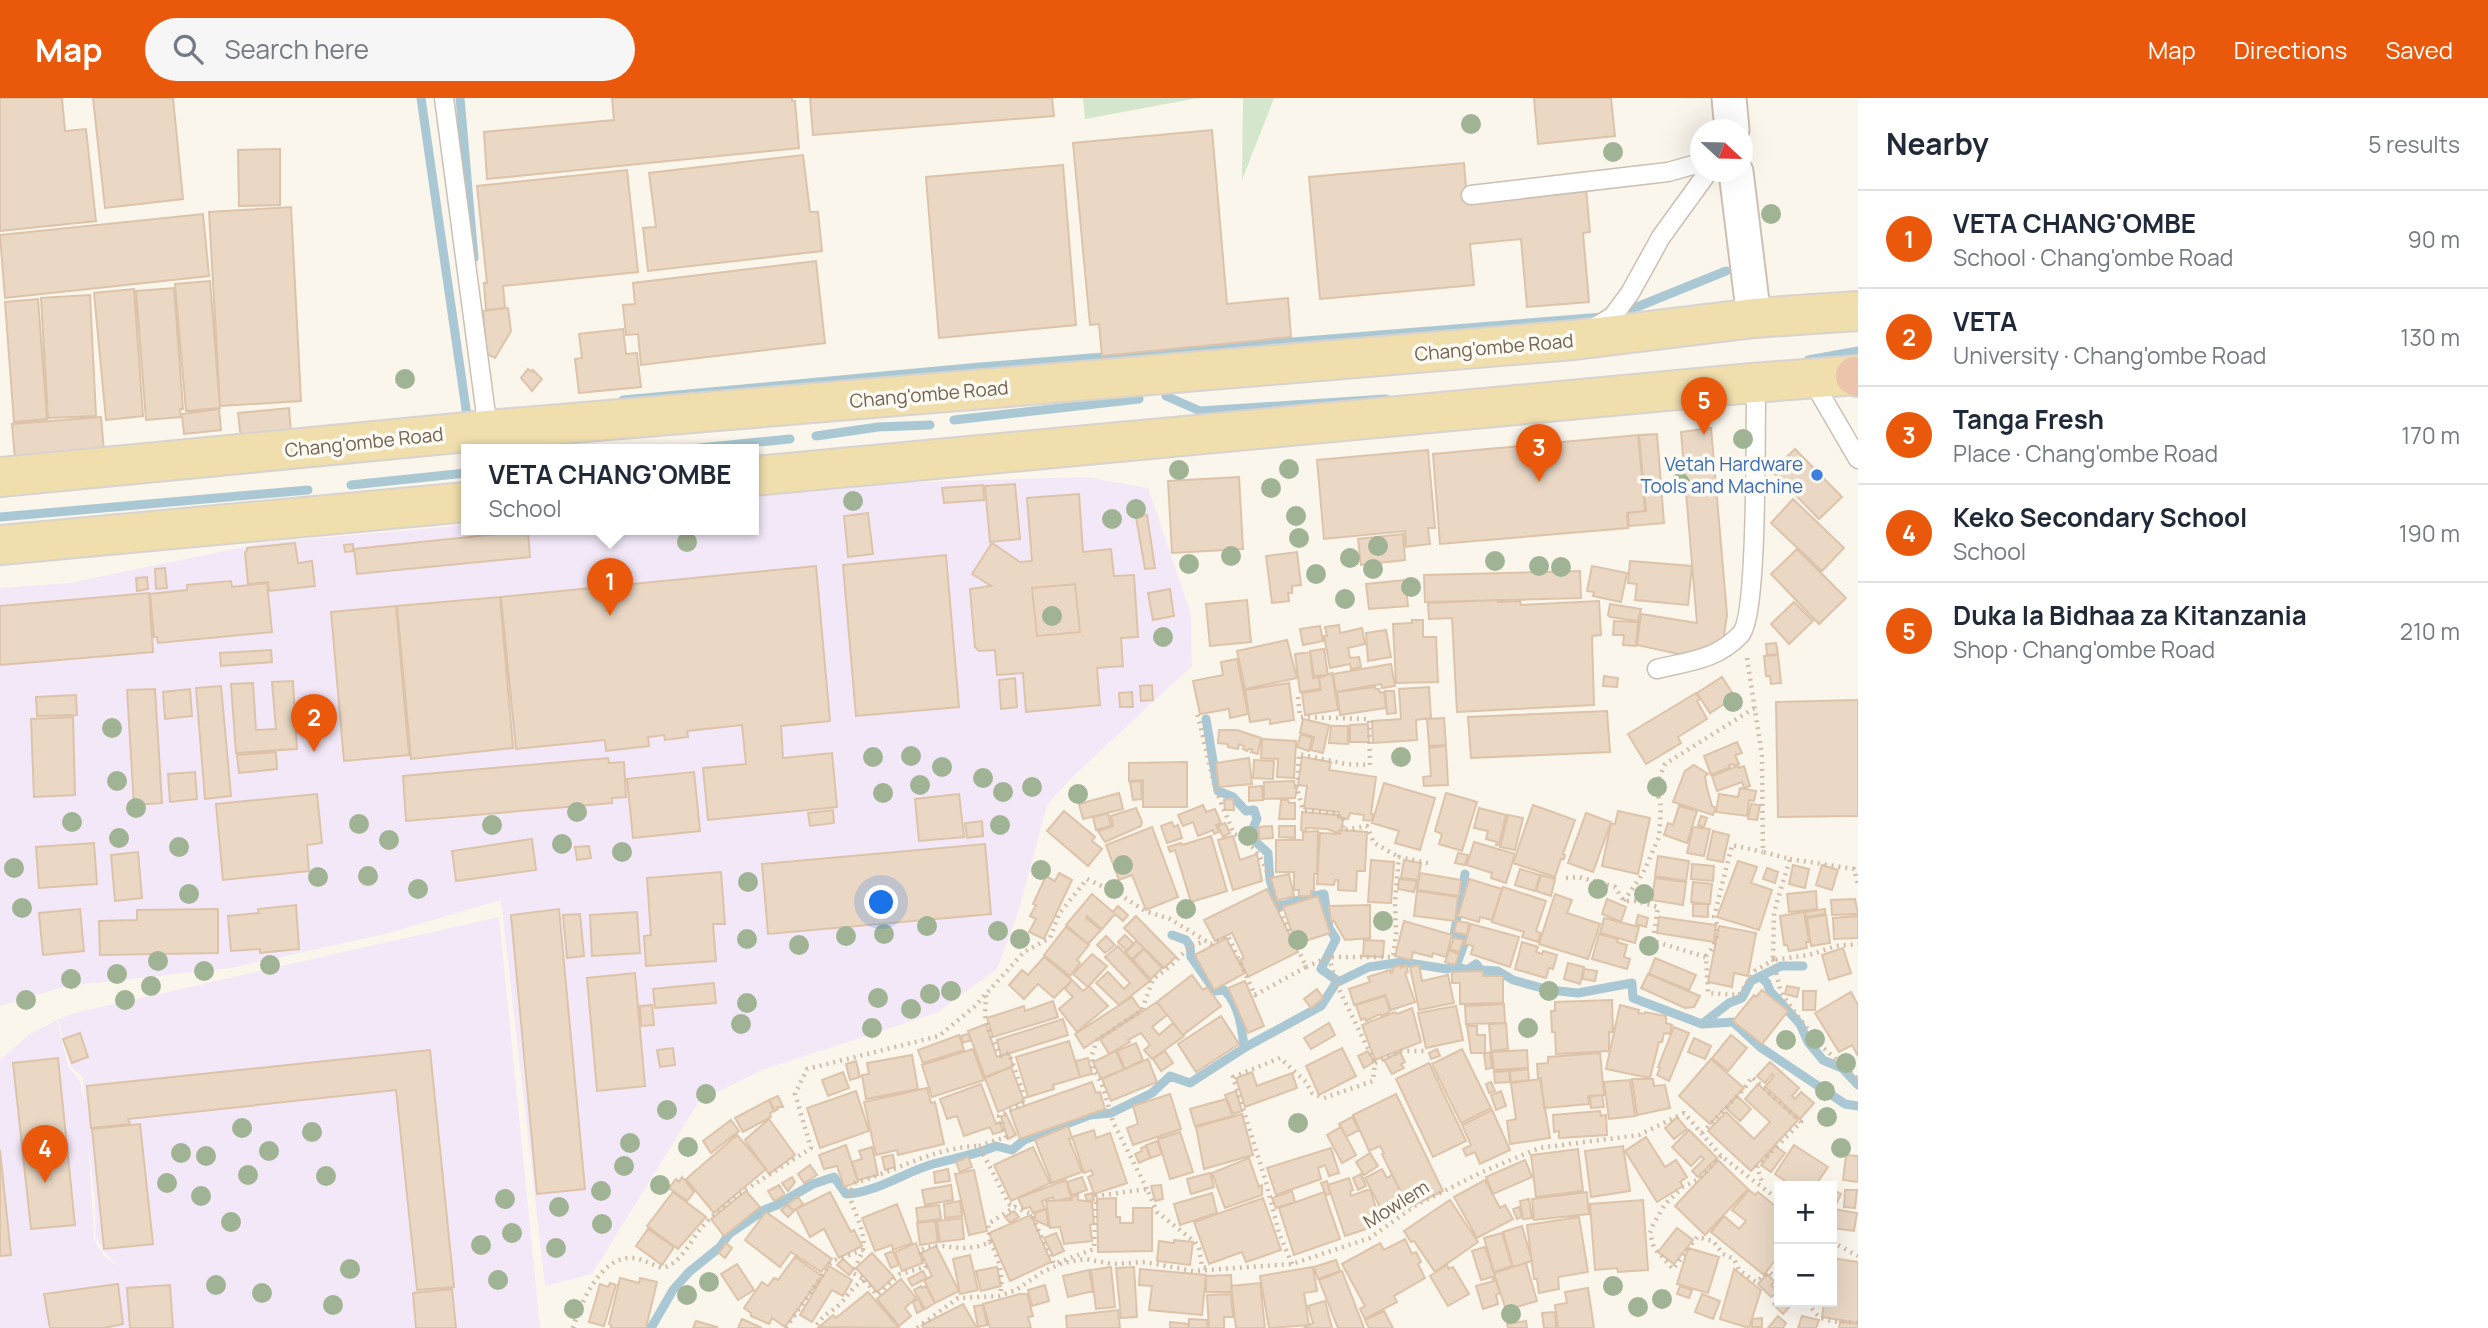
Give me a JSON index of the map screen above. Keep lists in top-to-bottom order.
{
  "streets": {
    "main road": ["Chang'ombe Road"],
    "path": ["Mowlem"]
  },
  "places": ["Vetah Hardware Tools and Machine"],
  "north": "right",
  "page": {
    "header": "Map",
    "search": "Search here",
    "nav": ["Map", "Directions", "Saved"],
    "heading": ["Nearby", "5 results"],
    "list": [
      {
        "mark": "1",
        "name": "VETA CHANG'OMBE",
        "note": "School · Chang'ombe Road",
        "value": "90 m"
      },
      {
        "mark": "2",
        "name": "VETA",
        "note": "University · Chang'ombe Road",
        "value": "130 m"
      },
      {
        "mark": "3",
        "name": "Tanga Fresh",
        "note": "Place · Chang'ombe Road",
        "value": "170 m"
      },
      {
        "mark": "4",
        "name": "Keko Secondary School",
        "note": "School",
        "value": "190 m"
      },
      {
        "mark": "5",
        "name": "Duka la Bidhaa za Kitanzania",
        "note": "Shop · Chang'ombe Road",
        "value": "210 m"
      }
    ],
    "pins": [
      "5",
      "3",
      "1",
      "2",
      "4"
    ],
    "popup": ["VETA CHANG'OMBE", "School"],
    "map_buttons": ["+", "−"]
  }
}
